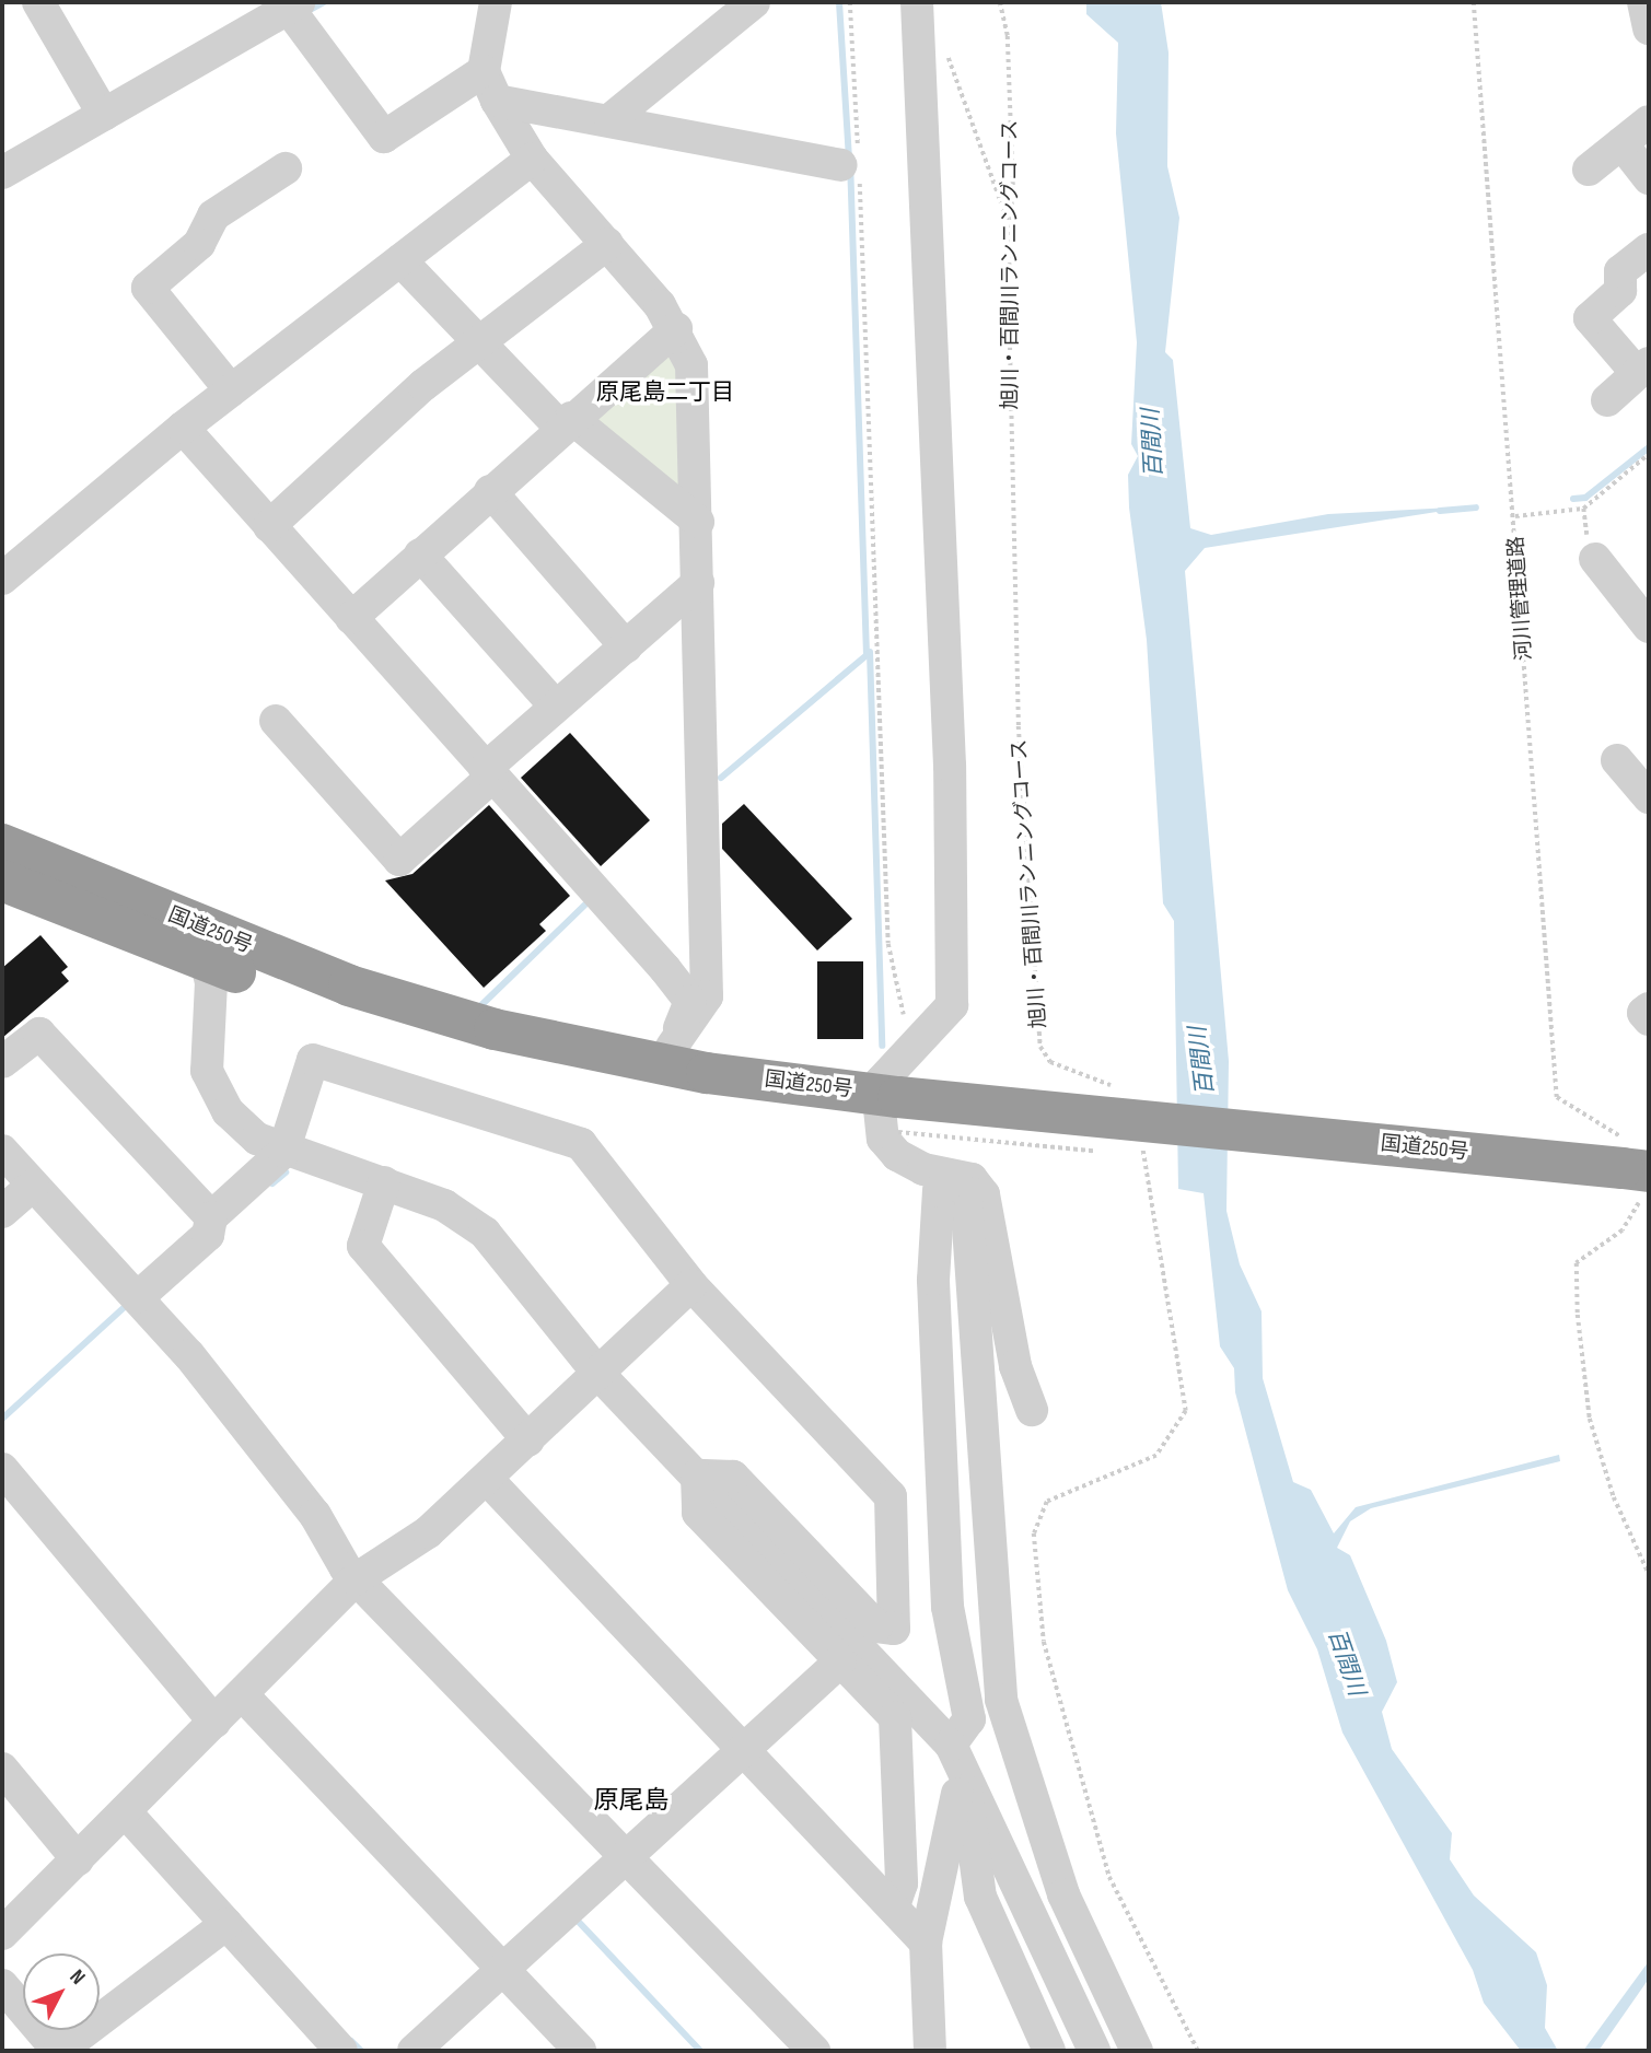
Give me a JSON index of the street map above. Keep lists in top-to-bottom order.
{
  "streets": {
    "highway": ["国道250号"],
    "path": ["旭川・百間川ランニングコース", "河川管理道路"]
  },
  "crossings": [
    ["河川管理道路", "国道250号"]
  ],
  "districts": ["原尾島二丁目", "原尾島"],
  "water": ["百間川"],
  "north": "top right"
}
